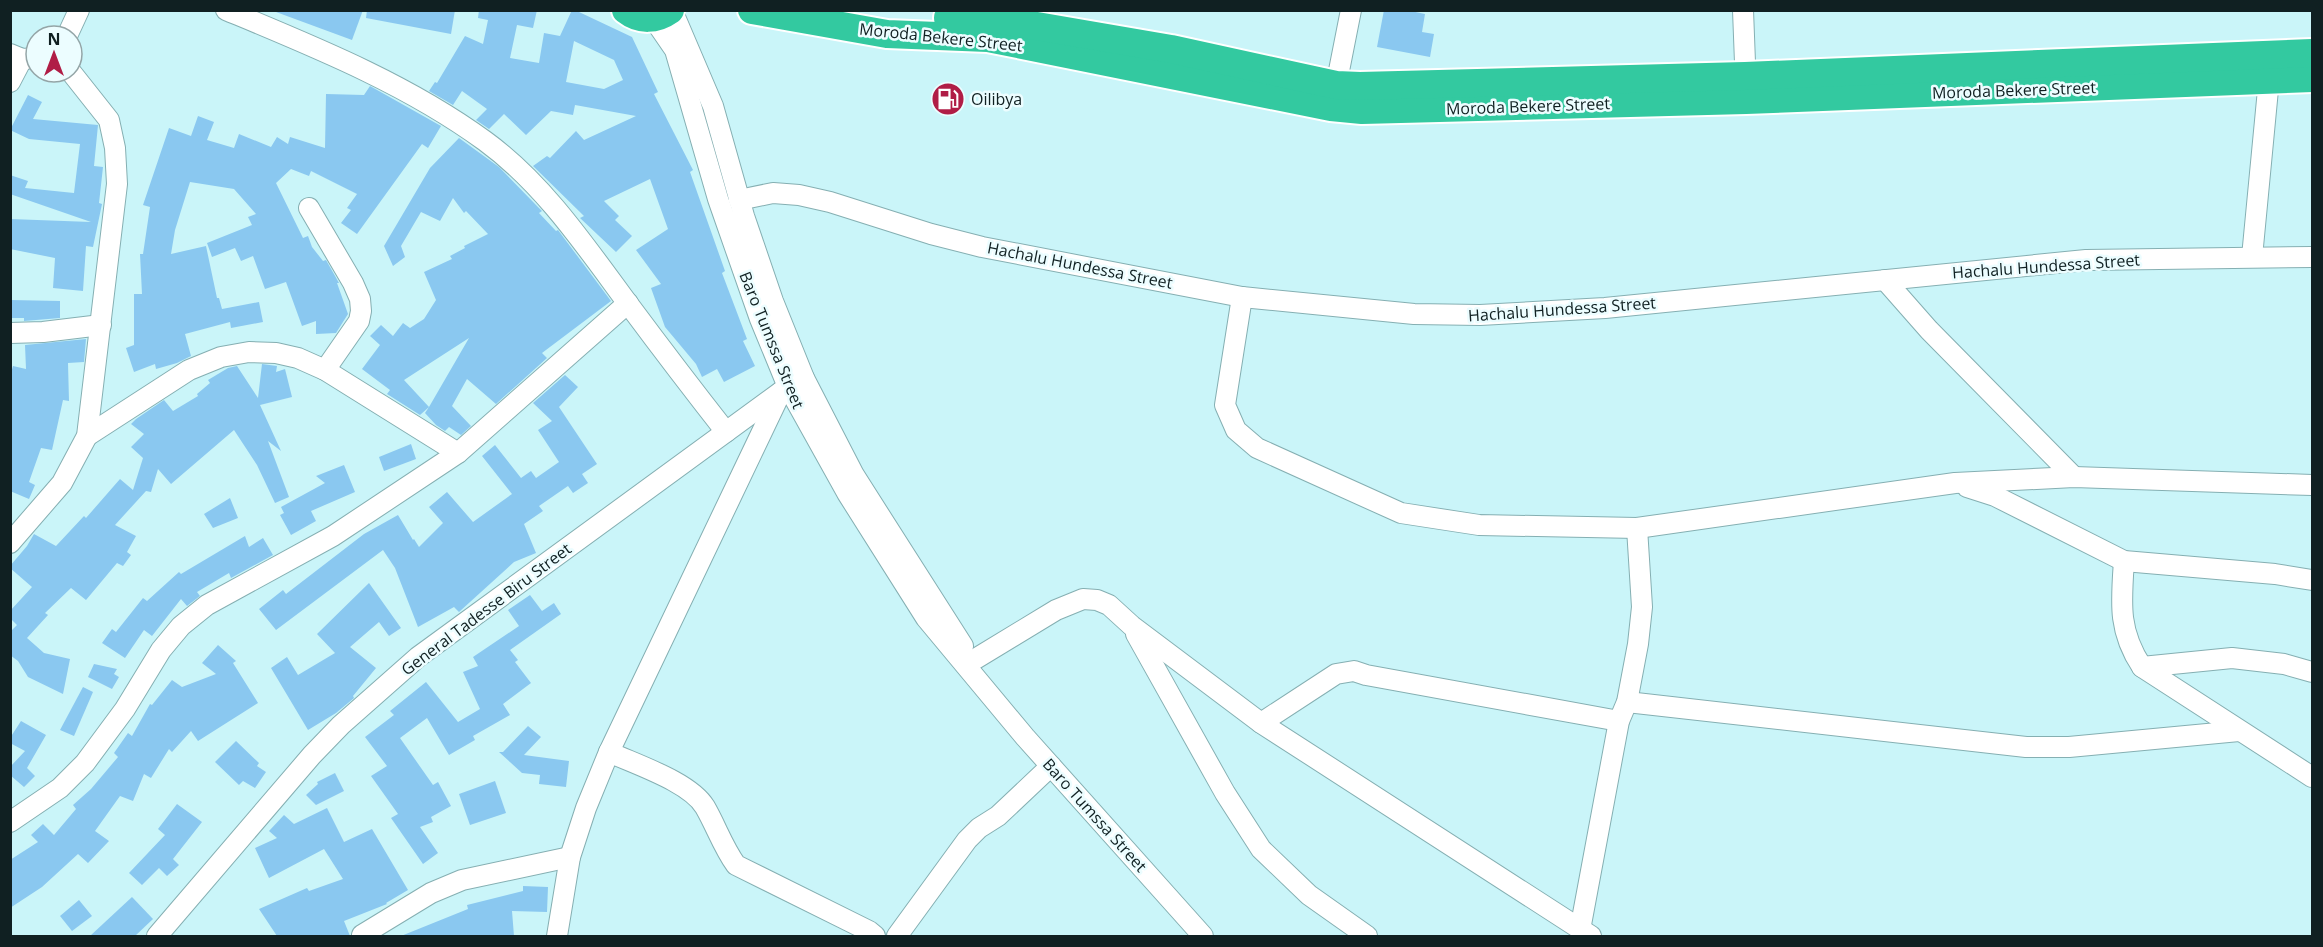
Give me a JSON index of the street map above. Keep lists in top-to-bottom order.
{
  "streets": {
    "highway": ["Moroda Bekere Street"],
    "street": ["Hachalu Hundessa Street", "Baro Tumssa Street", "General Tadesse Biru Street"]
  },
  "crossings": [
    ["Hachalu Hundessa Street", "Baro Tumssa Street"],
    ["Baro Tumssa Street", "General Tadesse Biru Street"]
  ],
  "places": {
    "fuel station": ["Oilibya"]
  },
  "north": "top"
}
